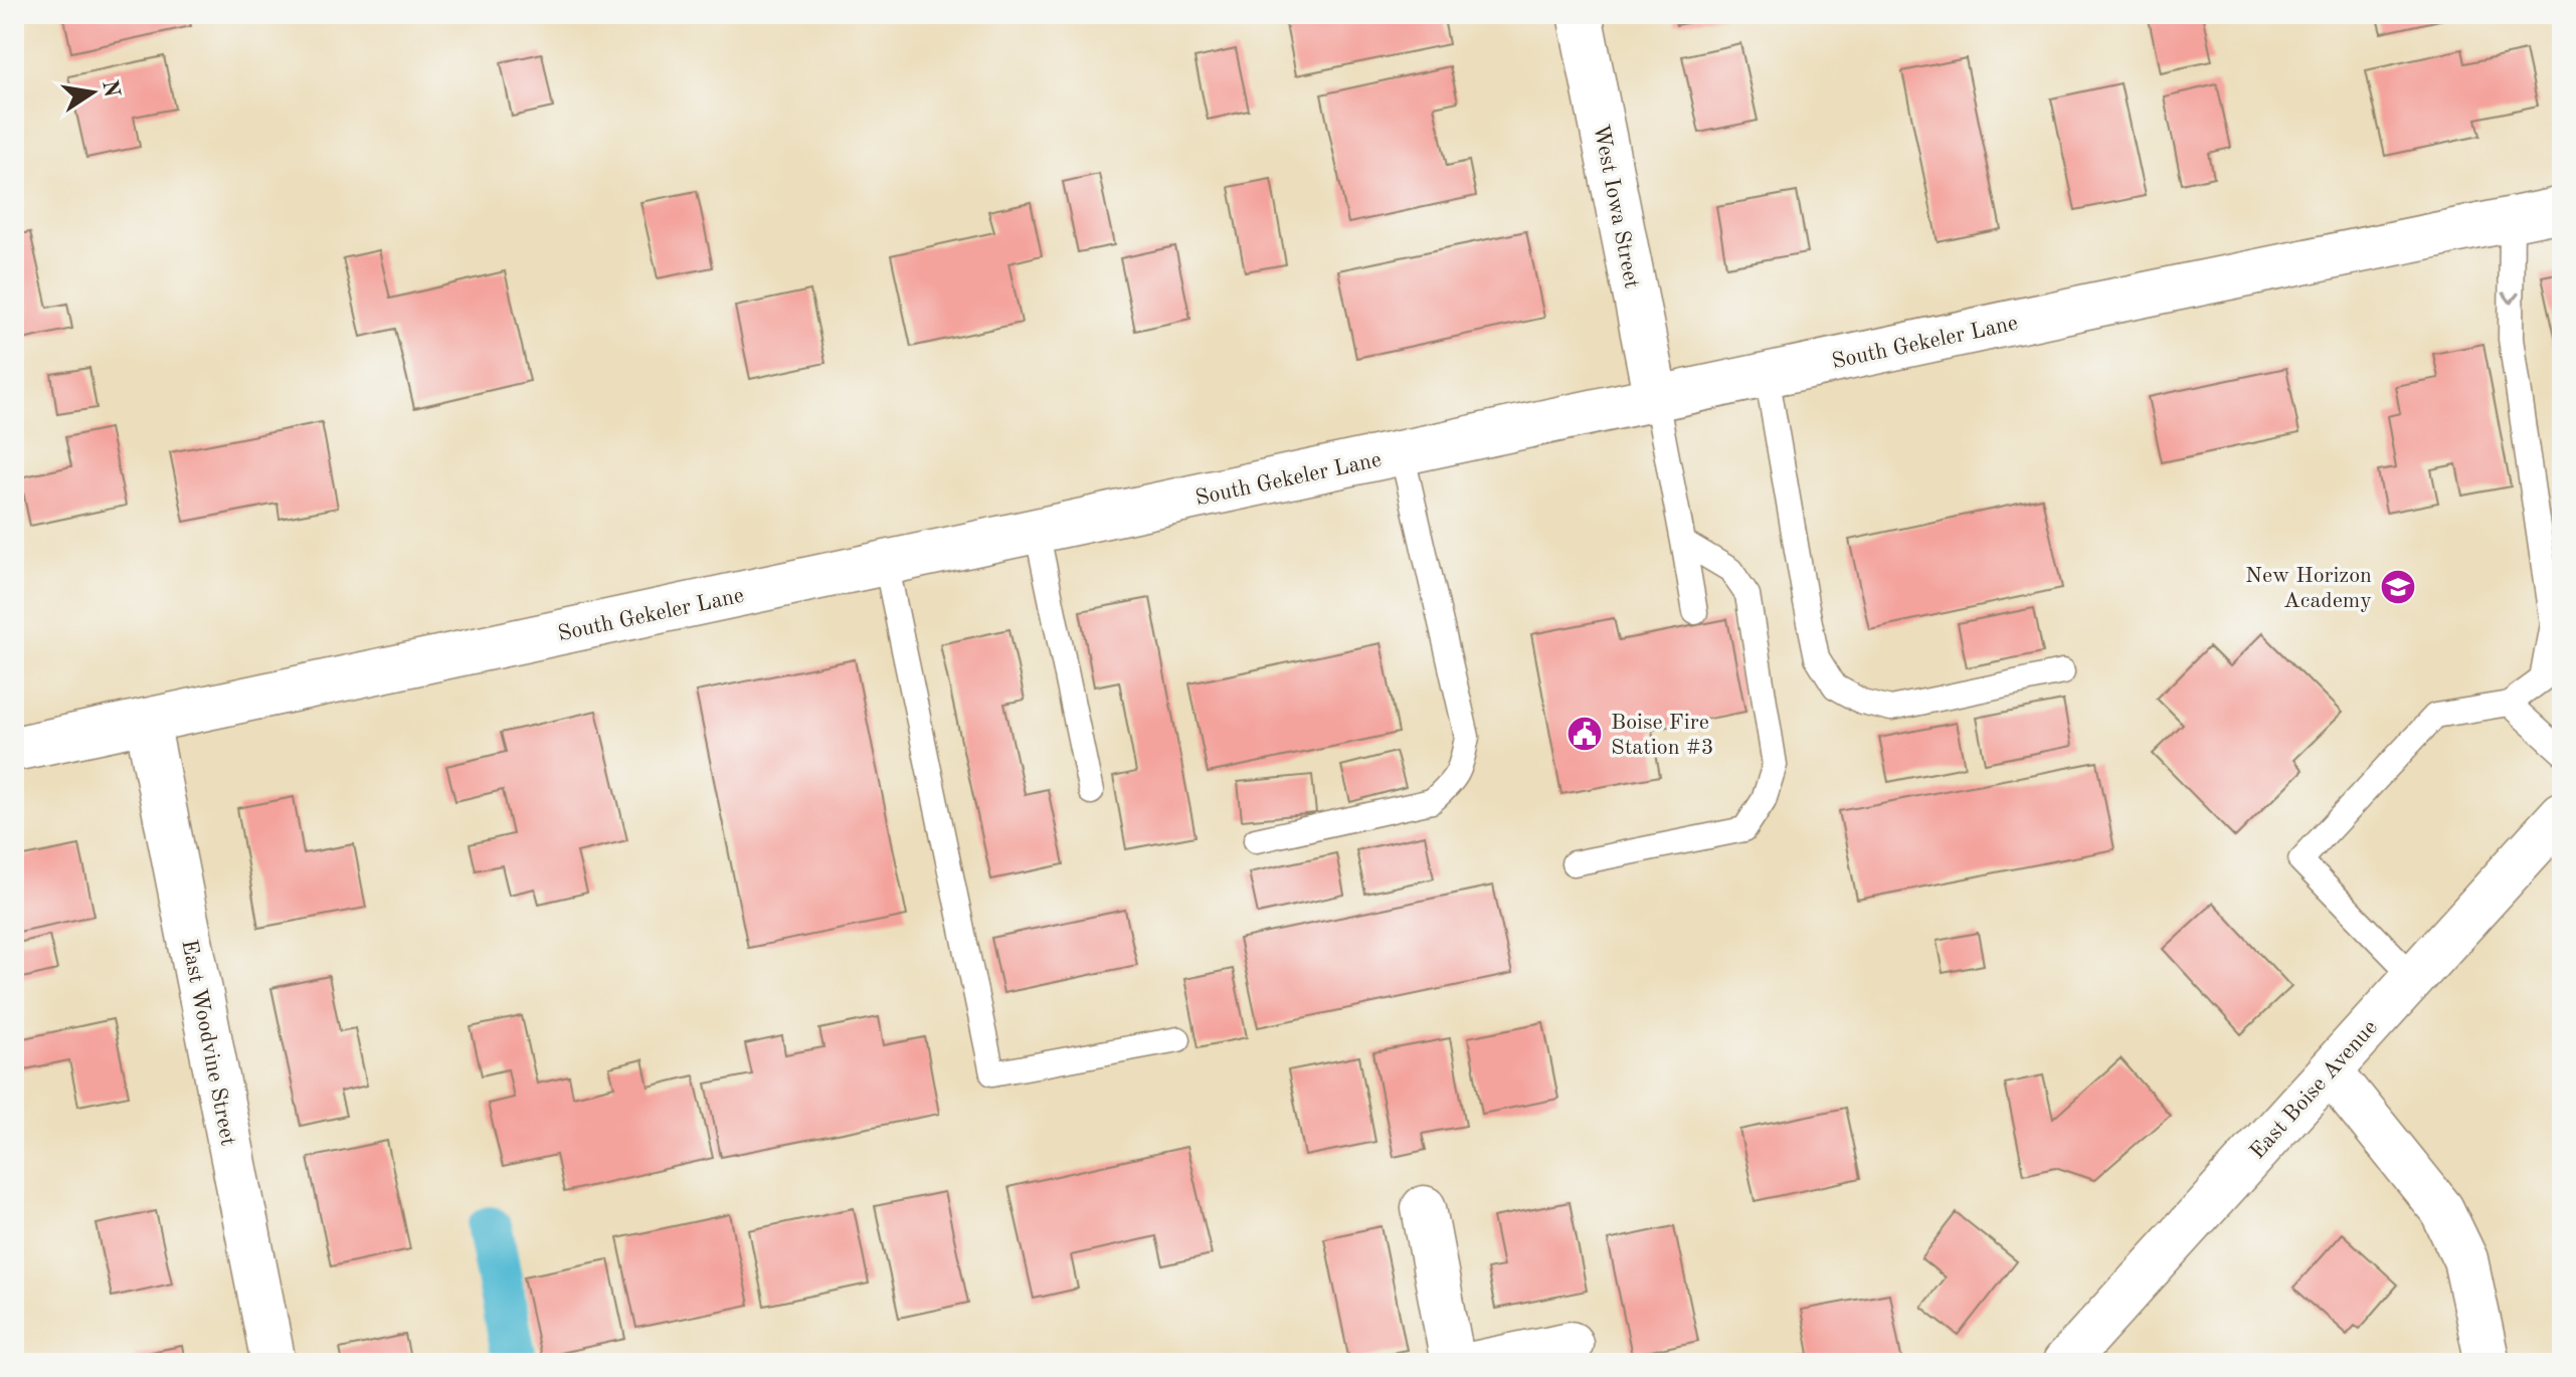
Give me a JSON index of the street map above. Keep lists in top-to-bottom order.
{
  "streets": {
    "street": [
      "West Iowa Street",
      "South Gekeler Lane",
      "East Woodvine Street",
      "East Boise Avenue"
    ]
  },
  "crossings": [
    ["West Iowa Street", "South Gekeler Lane"],
    ["South Gekeler Lane", "East Woodvine Street"]
  ],
  "places": {
    "school or university": ["New Horizon Academy"],
    "public building": ["Boise Fire Station #3"]
  },
  "north": "right"
}
